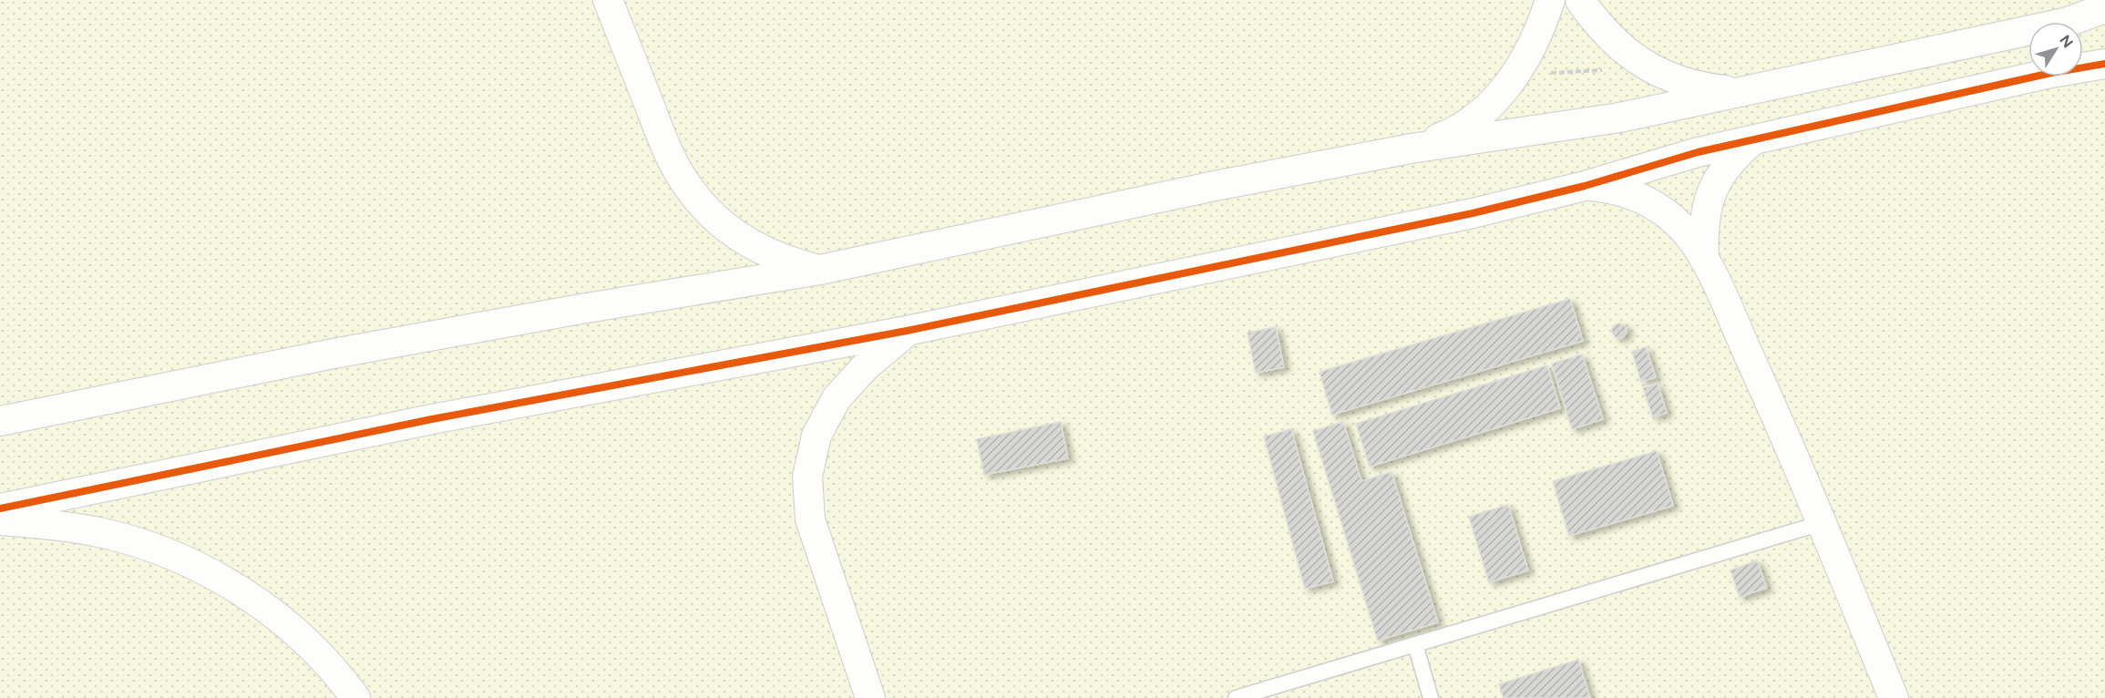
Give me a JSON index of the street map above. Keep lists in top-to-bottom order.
{
  "north": "top right"
}
